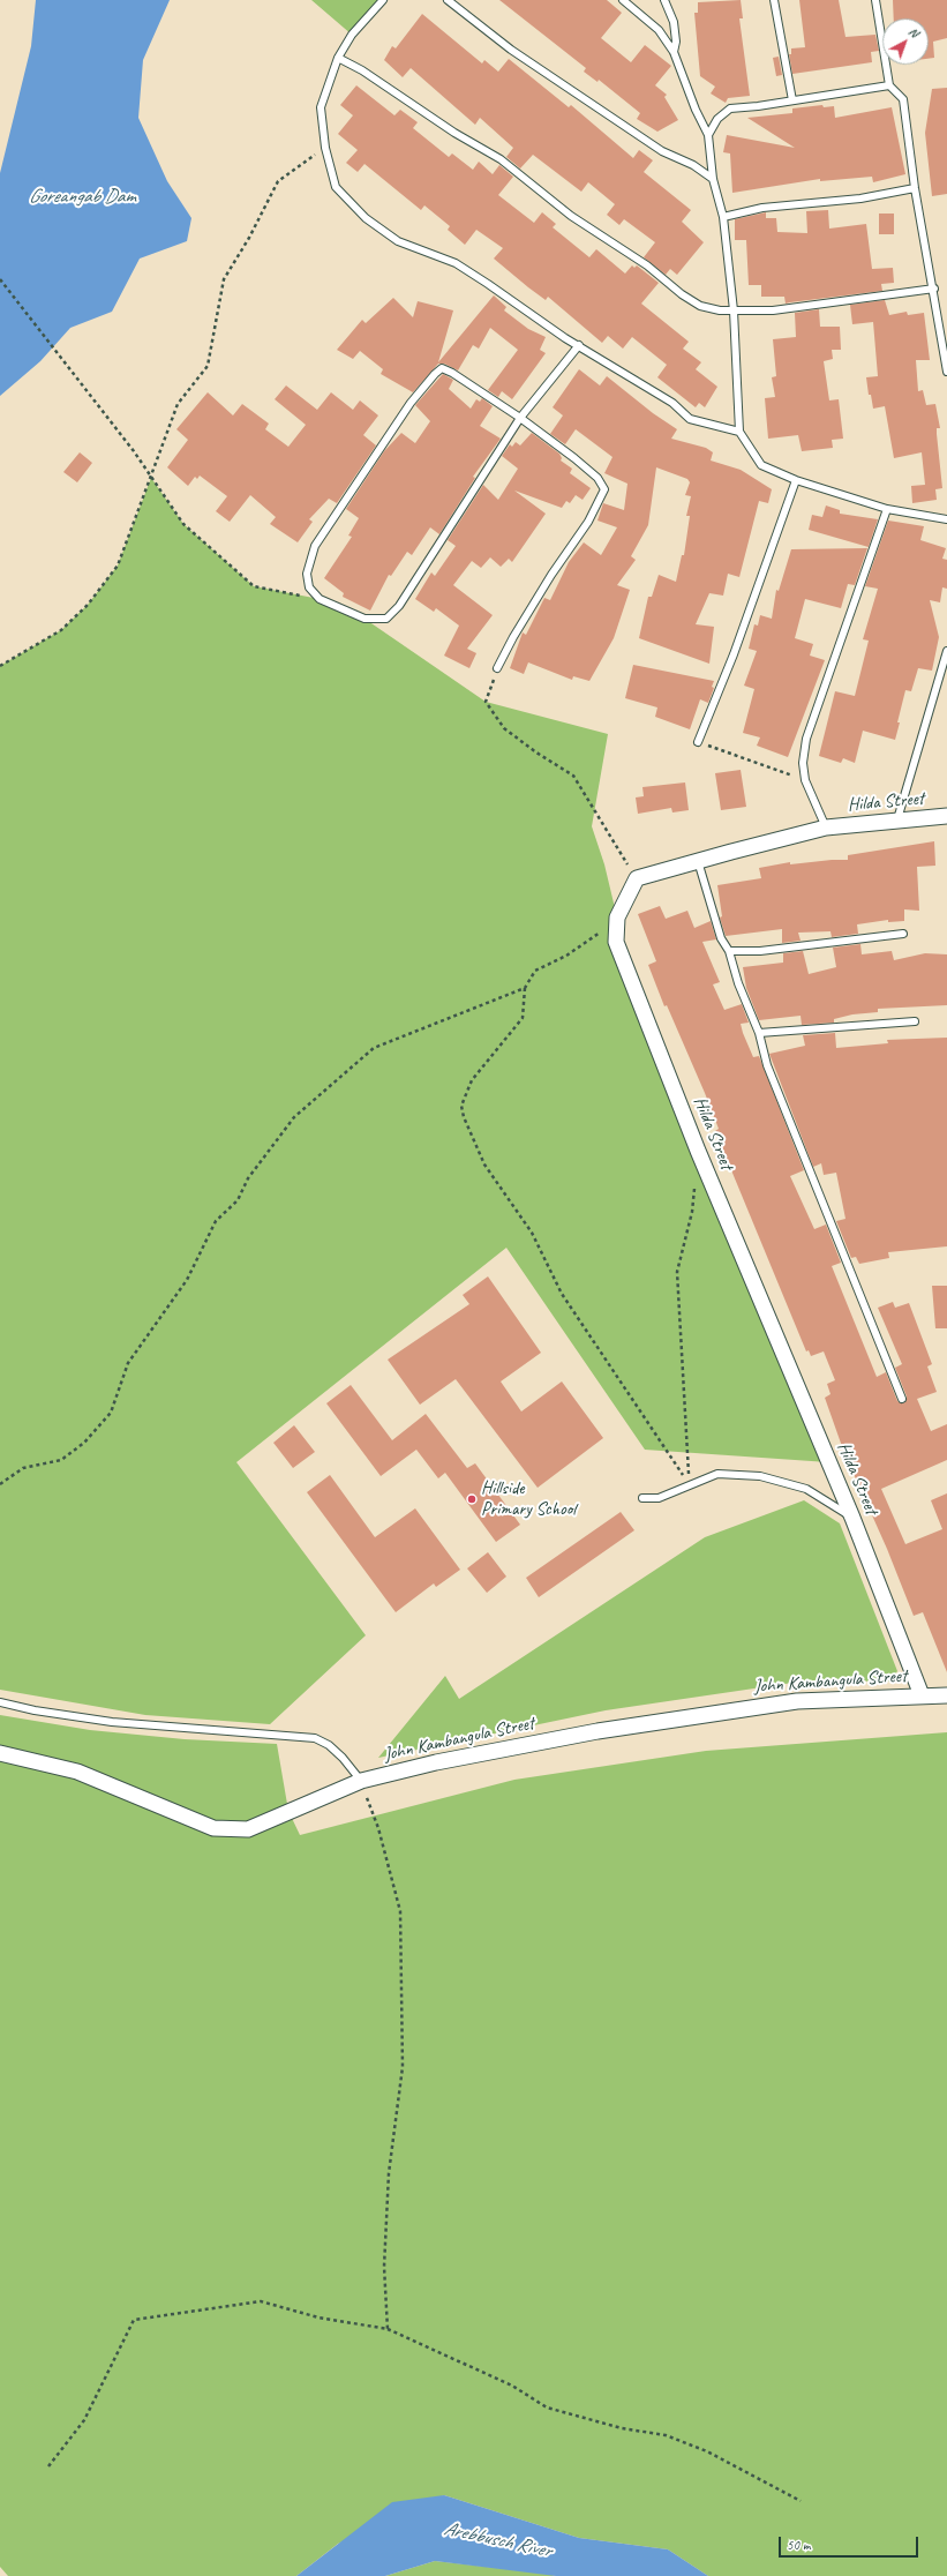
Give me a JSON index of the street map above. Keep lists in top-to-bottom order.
{
  "streets": {
    "street": ["Hilda Street", "John Kambangula Street"]
  },
  "crossings": [
    ["Hilda Street", "John Kambangula Street"]
  ],
  "water": ["Goreangab Dam", "Arebbusch River"],
  "places": ["Hillside Primary School"],
  "scale_bar": "50 m",
  "north": "top right"
}
